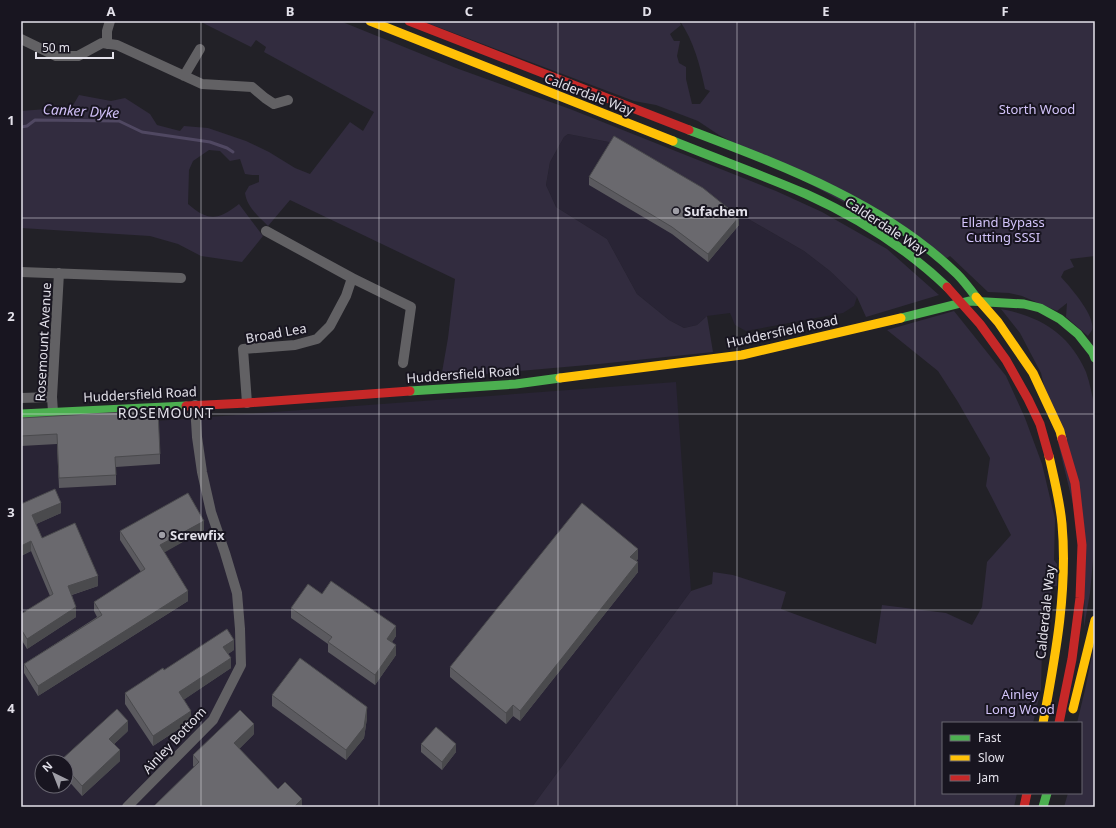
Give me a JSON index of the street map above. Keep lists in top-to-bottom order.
{
  "streets": {
    "main road": ["Calderdale Way", "Huddersfield Road"],
    "street": ["Broad Lea", "Rosemount Avenue", "Ainley Bottom"]
  },
  "crossings": [
    ["Huddersfield Road", "Broad Lea"],
    ["Huddersfield Road", "Rosemount Avenue"],
    ["Huddersfield Road", "Ainley Bottom"]
  ],
  "districts": ["ROSEMOUNT"],
  "water": ["Canker Dyke"],
  "parks": ["Storth Wood", "Elland Bypass Cutting SSSI", "Ainley Long Wood"],
  "places": ["Sufachem", "Screwfix"],
  "legend": ["Fast", "Slow", "Jam"],
  "scale_bar": "50 m",
  "north": "top left",
  "grid": {
    "columns": [
      "A",
      "B",
      "C",
      "D",
      "E",
      "F"
    ],
    "rows": [
      "1",
      "2",
      "3",
      "4"
    ]
  }
}
